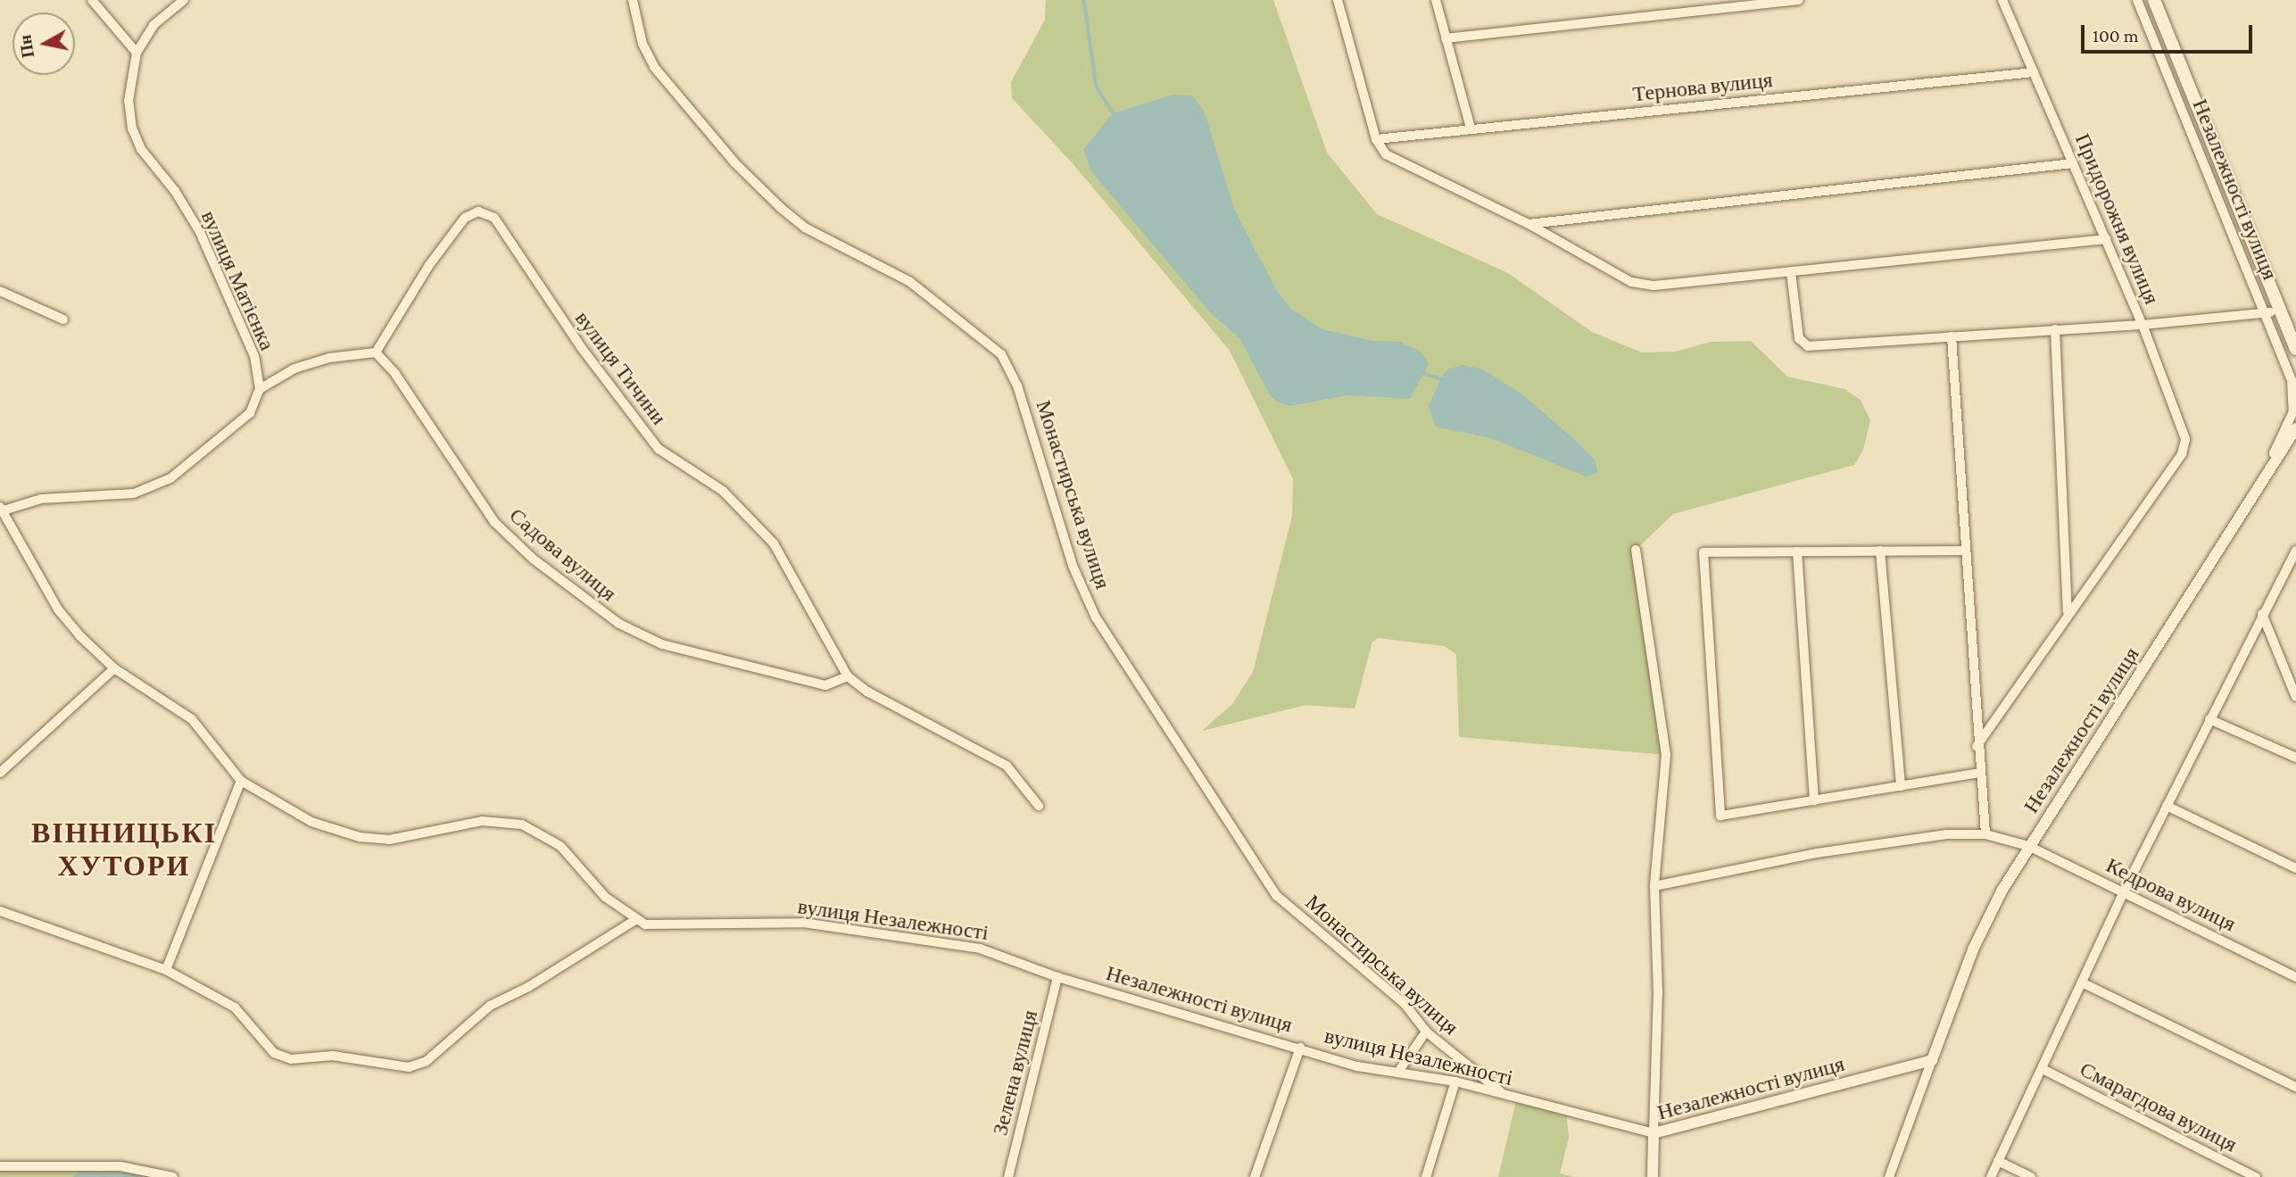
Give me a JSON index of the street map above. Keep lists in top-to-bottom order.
{
  "streets": {
    "street": [
      "Тернова вулиця",
      "Незалежності вулиця",
      "Придорожня вулиця",
      "вулиця Матієнка",
      "вулиця Тичини",
      "Монастирська вулиця",
      "Садова вулиця",
      "Кедрова вулиця",
      "Зелена вулиця",
      "Смарагдова вулиця"
    ]
  },
  "crossings": [
    ["Тернова вулиця", "Придорожня вулиця"],
    ["Незалежності вулиця", "Придорожня вулиця"],
    ["Незалежності вулиця", "Монастирська вулиця"],
    ["Незалежності вулиця", "Кедрова вулиця"],
    ["Незалежності вулиця", "Зелена вулиця"],
    ["вулиця Тичини", "Садова вулиця"]
  ],
  "districts": ["ВІННИЦЬКІ ХУТОРИ"],
  "scale_bar": "100 m",
  "north": "left"
}
